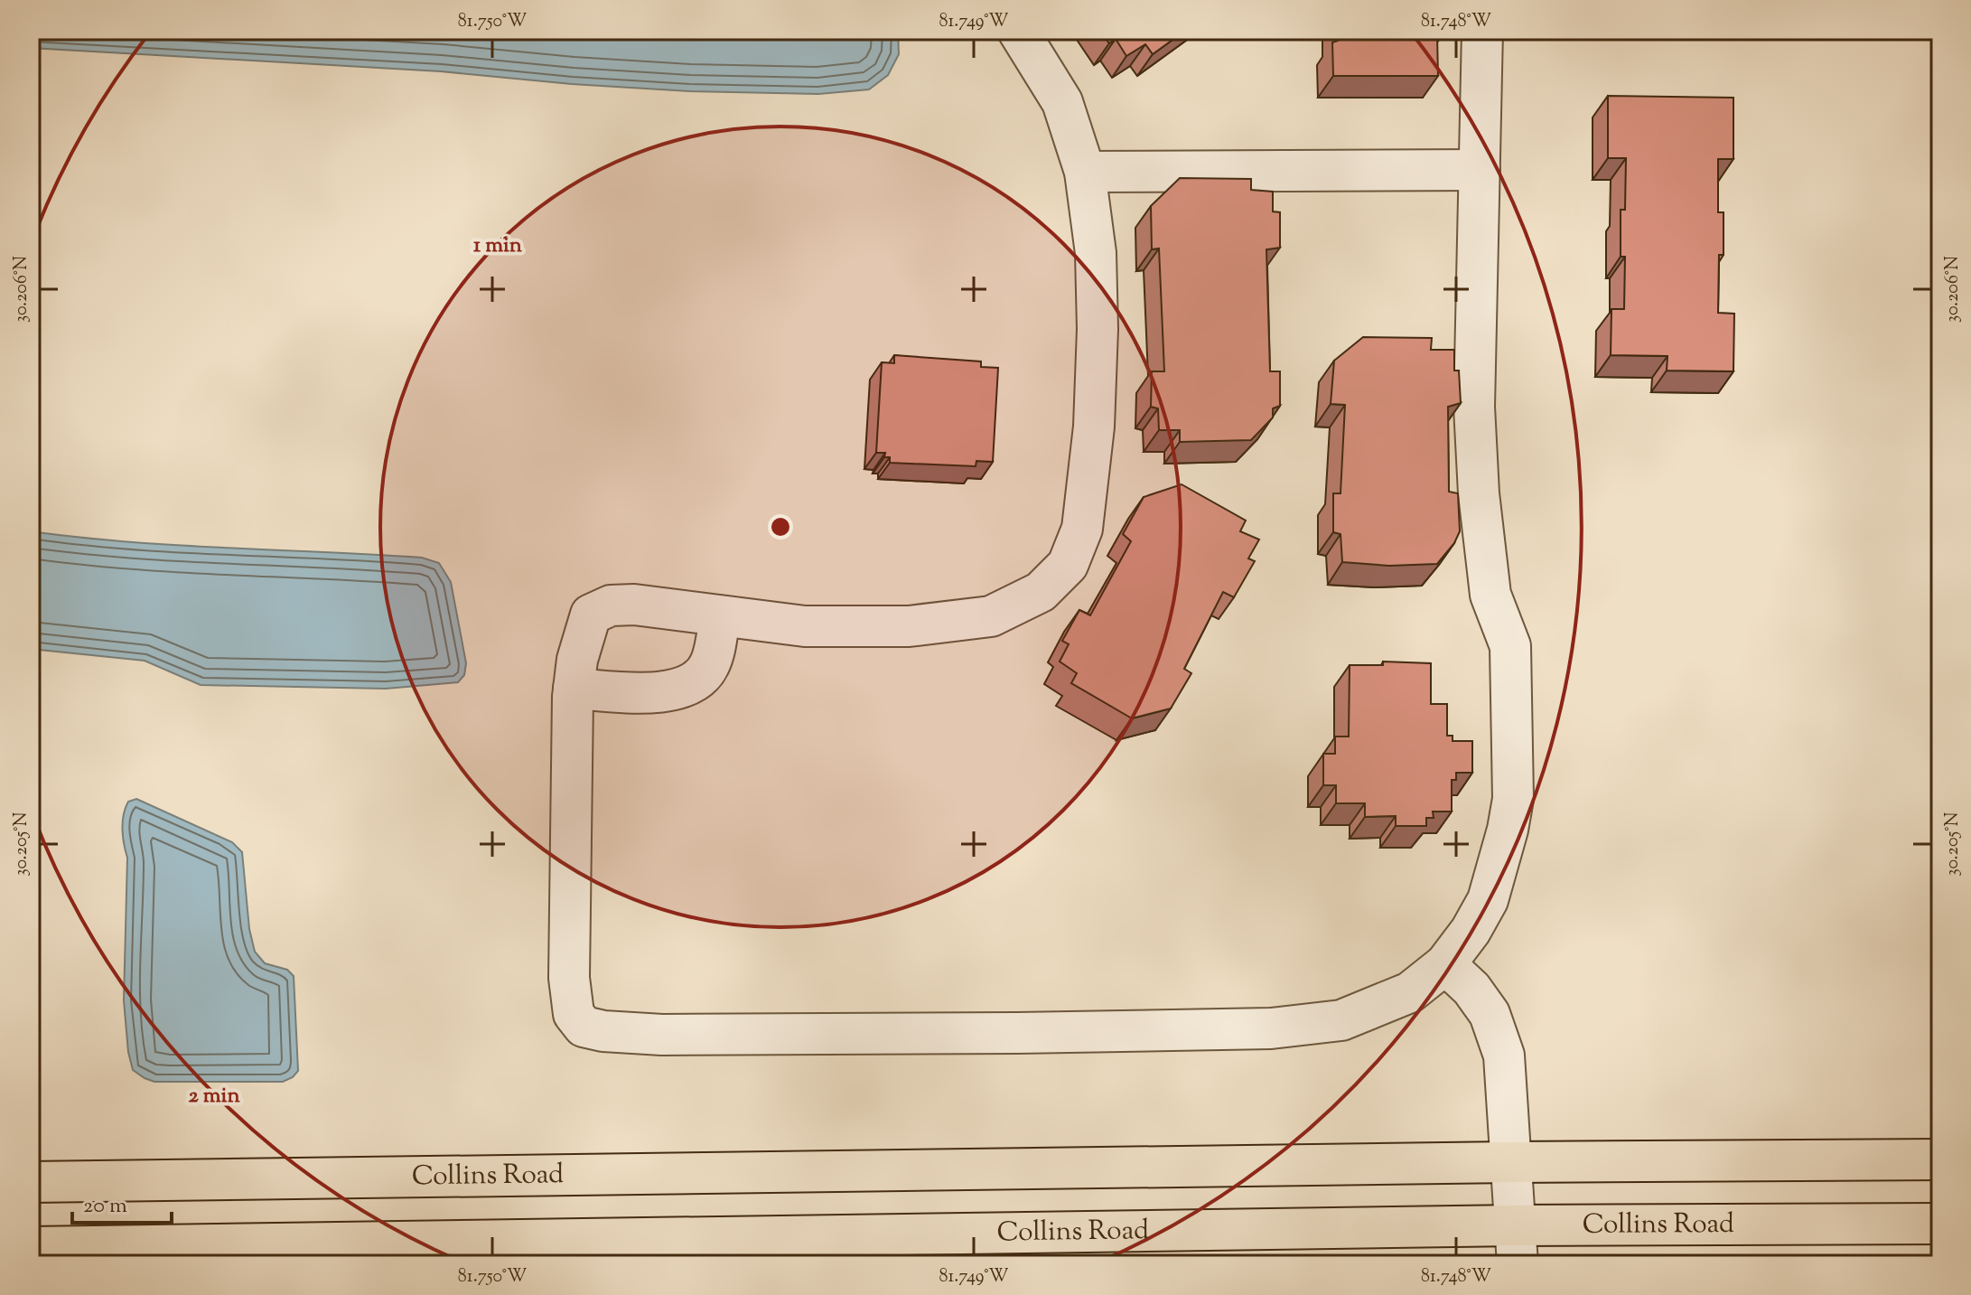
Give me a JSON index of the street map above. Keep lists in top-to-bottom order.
{
  "streets": {
    "main road": ["Collins Road"]
  },
  "scale_bar": "20 m",
  "coordinates": [
    "81.750°W",
    "81.749°W",
    "81.748°W",
    "30.206°N",
    "30.205°N"
  ],
  "rings": ["1 min", "2 min"]
}
